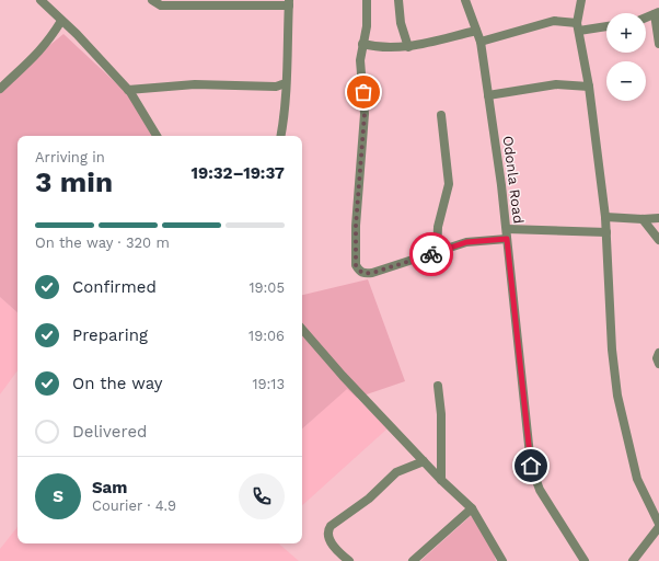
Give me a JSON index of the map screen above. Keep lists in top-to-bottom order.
{
  "streets": {
    "street": ["Odonla Road"]
  },
  "page": {
    "map_buttons": ["+", "−"],
    "heading": ["3 min", "Arriving in", "19:32–19:37"],
    "panel": ["Sam", "Courier · 4.9"],
    "bar": "On the way · 320 m",
    "list": [
      ["Confirmed", "19:05"],
      ["Preparing", "19:06"],
      ["On the way", "19:13"],
      "Delivered"
    ],
    "round": "S"
  }
}
